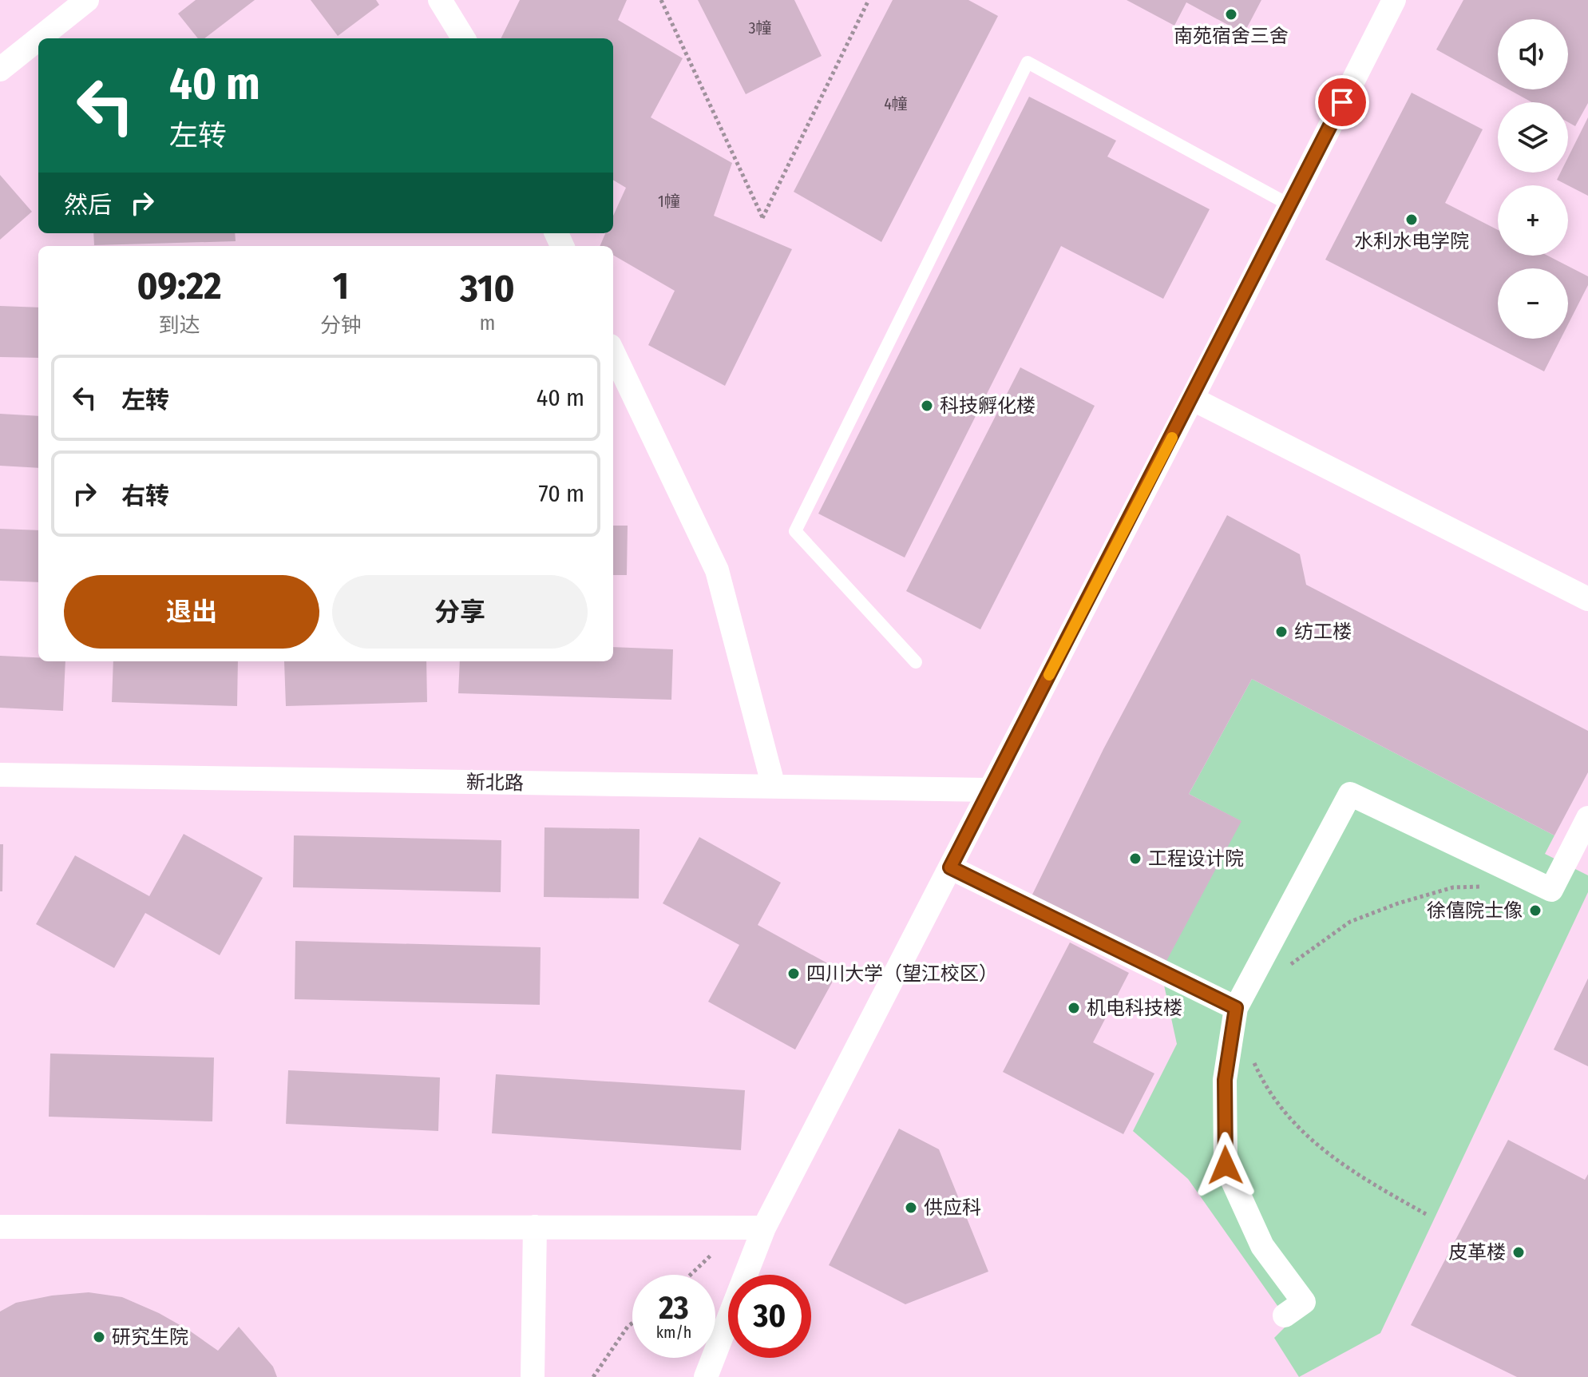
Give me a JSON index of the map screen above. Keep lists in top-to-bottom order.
{
  "streets": {
    "street": ["新北路"]
  },
  "places": [
    "南苑宿舍三舍",
    "水利水电学院",
    "科技孵化楼",
    "纺工楼",
    "工程设计院",
    "徐僖院士像",
    "四川大学（望江校区）",
    "机电科技楼",
    "供应科",
    "皮革楼",
    "研究生院"
  ],
  "house_numbers": ["3幢", "4幢", "1幢"],
  "page": {
    "map_buttons": ["+", "−"],
    "turn": ["40 m", "左转"],
    "then": "然后",
    "eta": [
      "09:22",
      "到达",
      "1",
      "分钟",
      "310",
      "m"
    ],
    "list": [
      {
        "name": "左转",
        "value": "40 m"
      },
      {
        "name": "右转",
        "value": "70 m"
      }
    ],
    "buttons": ["退出", "分享"],
    "speed": "23 km/h",
    "limit": "30"
  }
}
